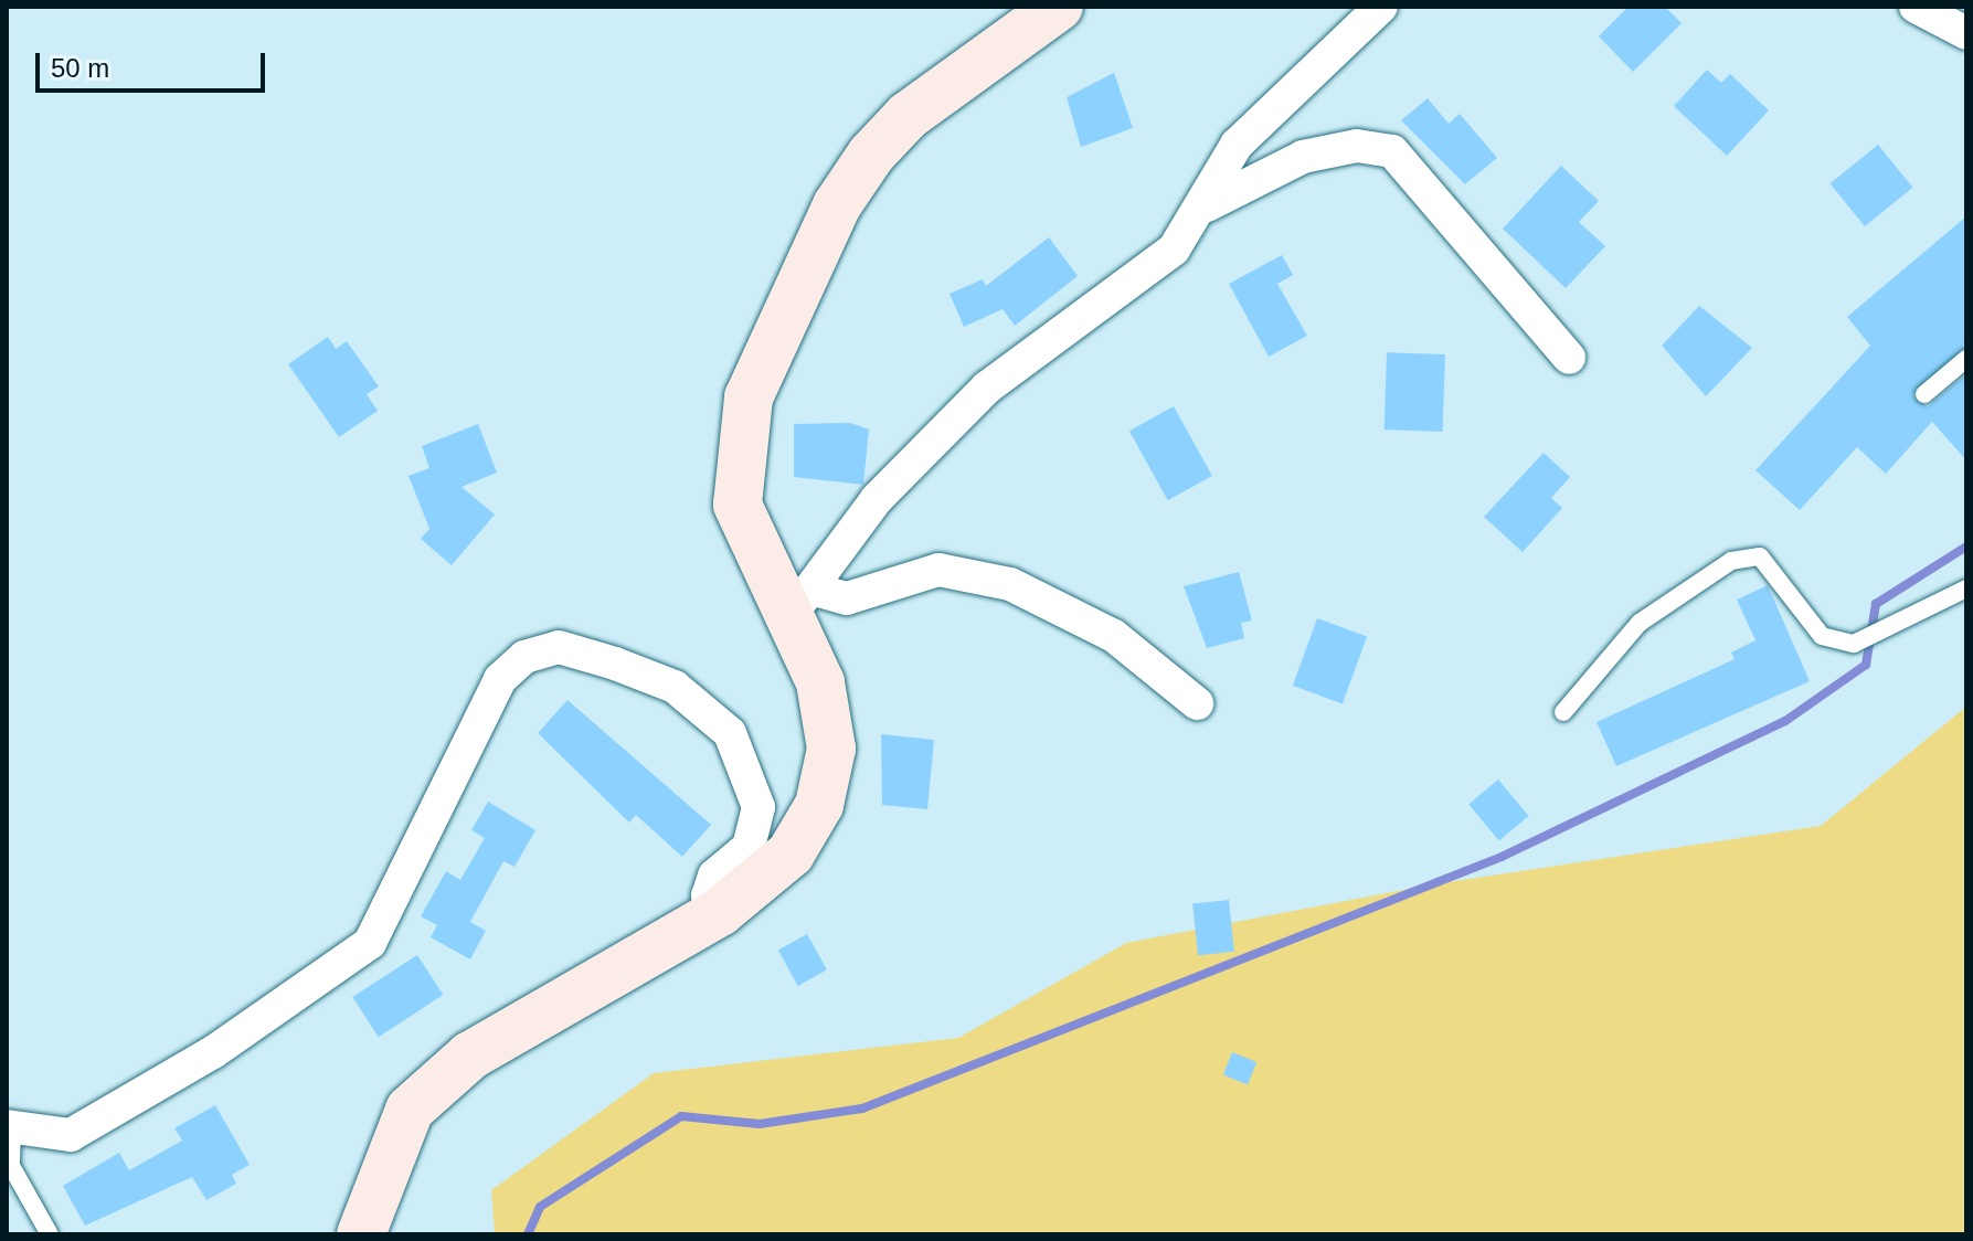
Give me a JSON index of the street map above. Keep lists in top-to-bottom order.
{
  "scale_bar": "50 m"
}
